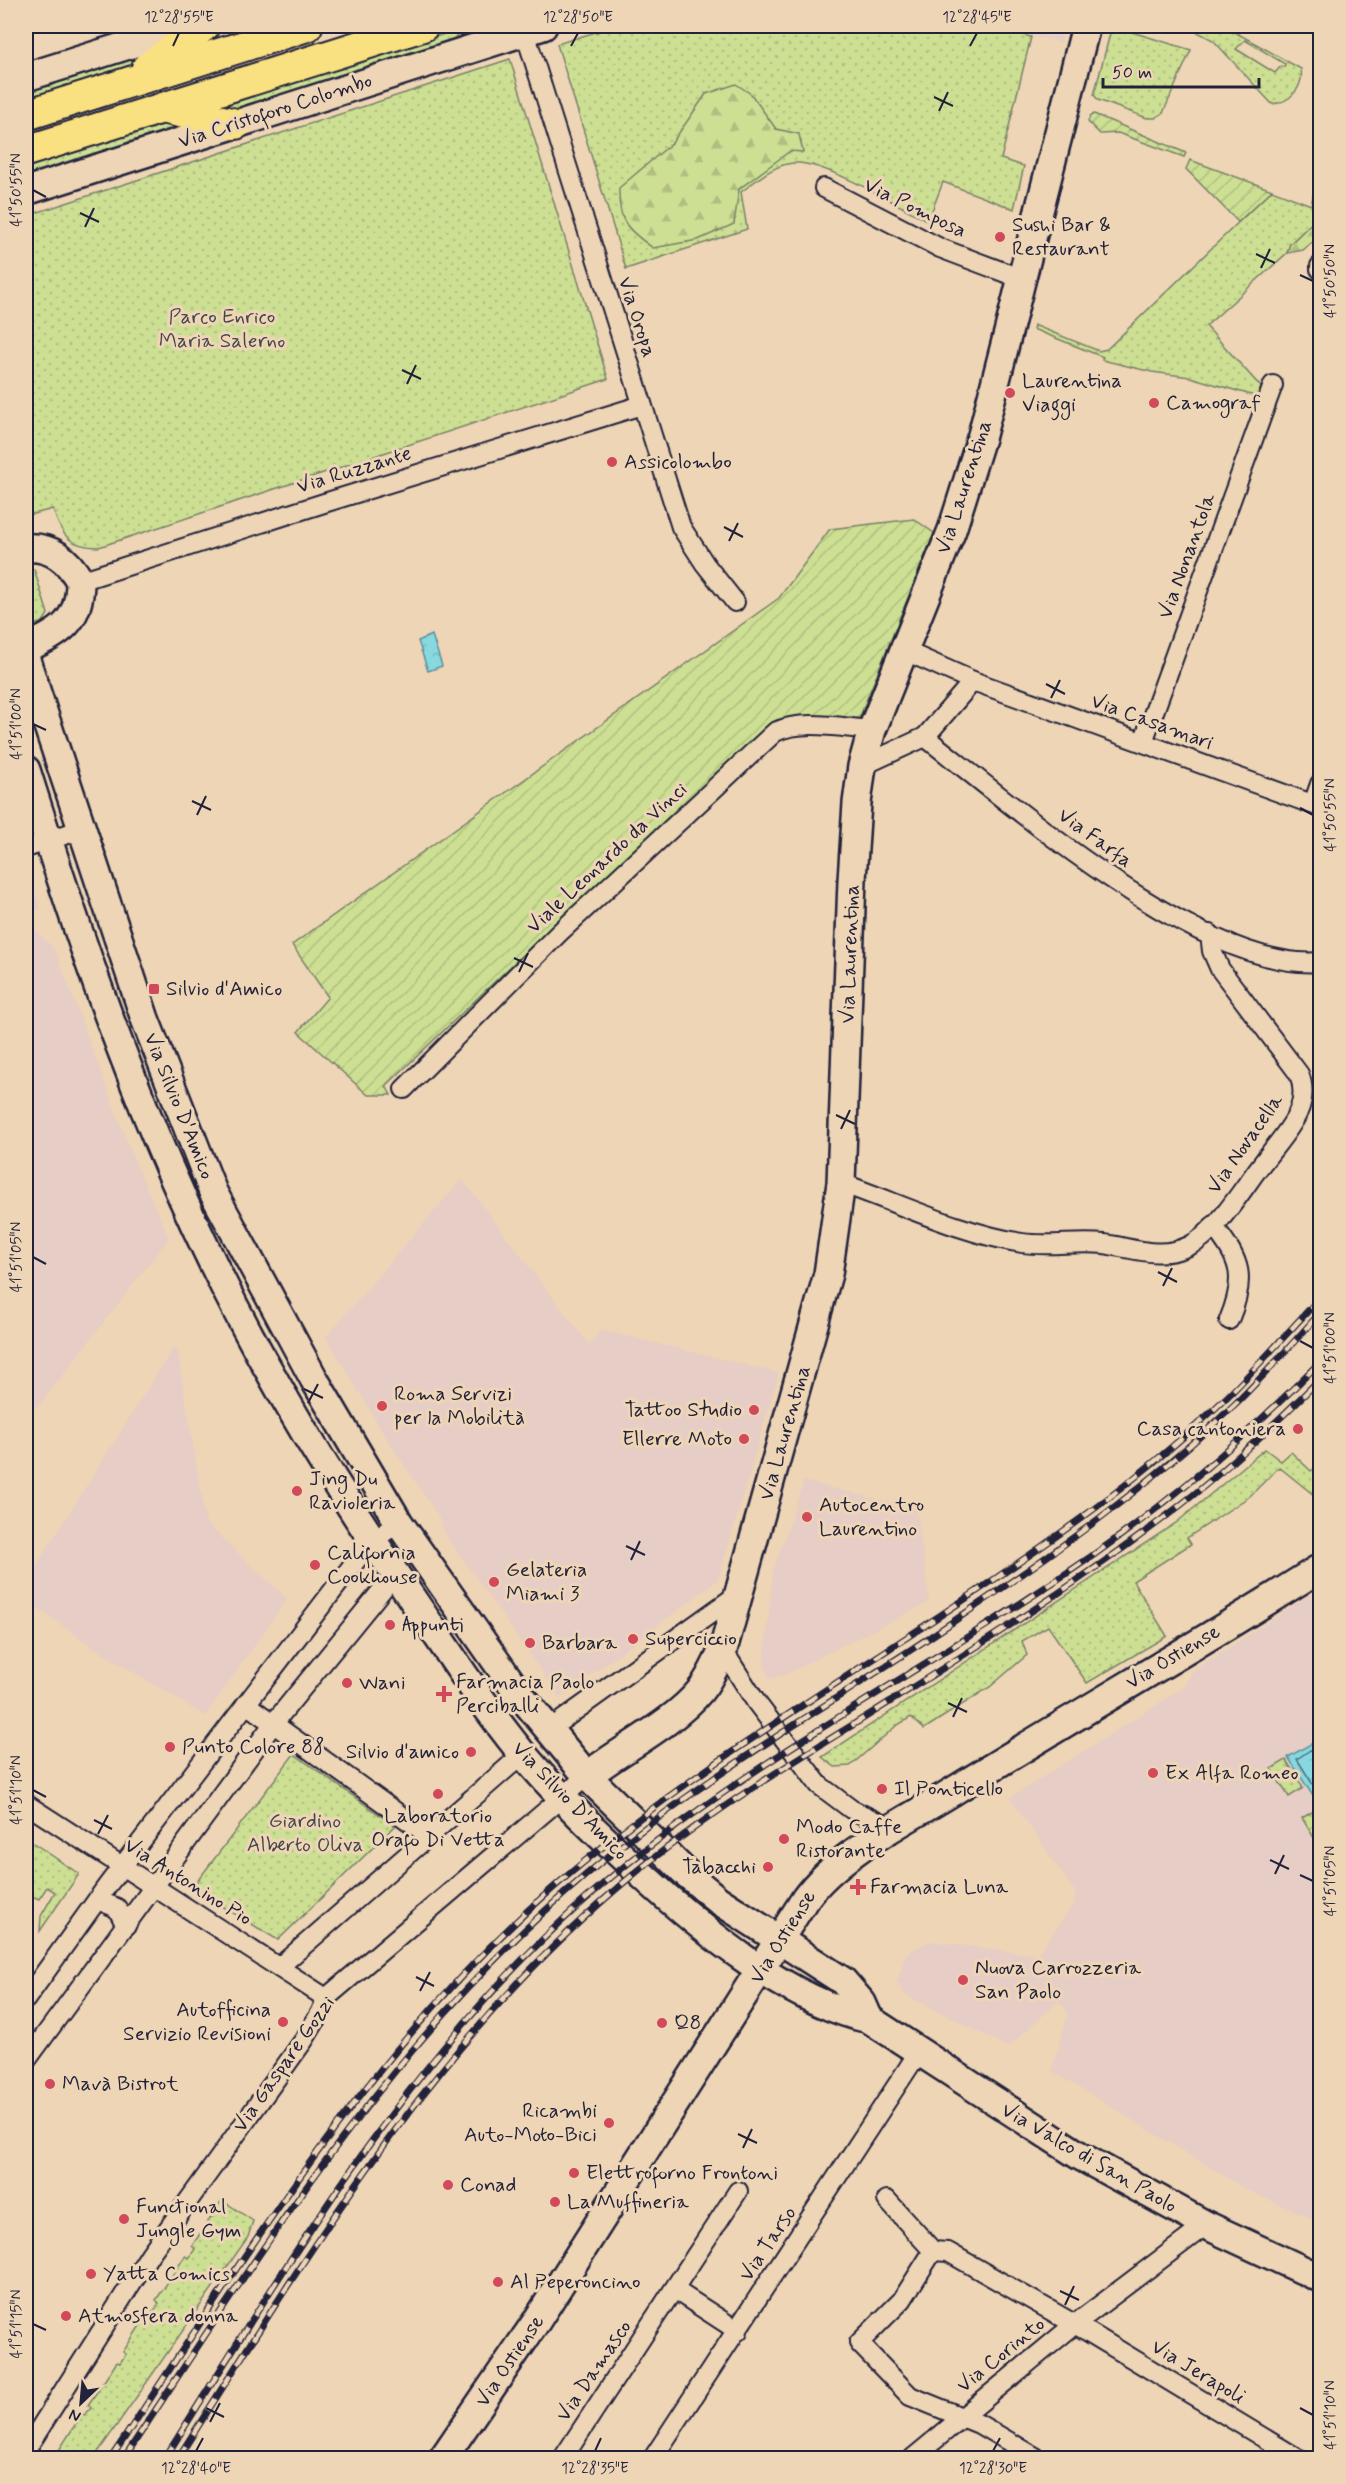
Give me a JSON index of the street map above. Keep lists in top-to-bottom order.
{
  "streets": {
    "main road": ["Via Cristoforo Colombo"],
    "street": [
      "Via Pomposa",
      "Via Oropa",
      "Via Ruzzante",
      "Via Laurentina",
      "Via Nonantola",
      "Via Casamari",
      "Via Farfa",
      "Viale Leonardo da Vinci",
      "Via Silvio D'Amico",
      "Via Novacella",
      "Via Ostiense",
      "Via Antonino Pio",
      "Via Gaspare Gozzi",
      "Via Valco di San Paolo",
      "Via Tarso",
      "Via Corinto",
      "Via Damasco",
      "Via Jerapoli"
    ]
  },
  "crossings": [
    ["Via Cristoforo Colombo", "Via Oropa"],
    ["Via Pomposa", "Via Laurentina"],
    ["Via Oropa", "Via Ruzzante"],
    ["Via Laurentina", "Via Casamari"],
    ["Via Laurentina", "Viale Leonardo da Vinci"],
    ["Via Laurentina", "Via Novacella"],
    ["Via Laurentina", "Via Gaspare Gozzi"],
    ["Via Nonantola", "Via Casamari"],
    ["Via Farfa", "Via Novacella"],
    ["Via Silvio D'Amico", "Via Ostiense"],
    ["Via Silvio D'Amico", "Via Gaspare Gozzi"],
    ["Via Silvio D'Amico", "Via Valco di San Paolo"],
    ["Via Ostiense", "Via Valco di San Paolo"],
    ["Via Antonino Pio", "Via Gaspare Gozzi"],
    ["Via Valco di San Paolo", "Via Tarso"],
    ["Via Valco di San Paolo", "Via Corinto"],
    ["Via Corinto", "Via Jerapoli"]
  ],
  "parks": ["Parco Enrico Maria Salerno", "Giardino Alberto Oliva"],
  "places": {
    "other": [
      "Sushi Bar & Restaurant",
      "Laurentina Viaggi",
      "Camograf",
      "Assicolombo",
      "Roma Servizi per la Mobilità",
      "Tattoo Studio",
      "Casa cantoniera",
      "Ellerre Moto",
      "Jing Du Ravioleria",
      "Autocentro Laurentino",
      "California Cookhouse",
      "Gelateria Miami 3",
      "Appunti",
      "Superciccio",
      "Barbara",
      "Wani",
      "Punto Colore 88",
      "Silvio d'amico",
      "Ex Alfa Romeo",
      "Il Ponticello",
      "Laboratorio Orafo Di Vetta",
      "Modo Caffe Ristorante",
      "Tabacchi",
      "Nuova Carrozzeria San Paolo",
      "Autofficina Servizio Revisioni",
      "Q8",
      "Mavà Bistrot",
      "Ricambi Auto-Moto-Bici",
      "Elettroforno Frontoni",
      "Conad",
      "La Muffineria",
      "Functional Jungle Gym",
      "Yatta Comics",
      "Al Peperoncino",
      "Atmosfera donna"
    ],
    "transit": ["Silvio d'Amico"],
    "health": ["Farmacia Paolo Perciballi", "Farmacia Luna"]
  },
  "scale_bar": "50 m",
  "north": "bottom left",
  "coordinates": [
    "12°28'55\"E",
    "12°28'50\"E",
    "12°28'45\"E",
    "41°50'55\"N",
    "41°50'50\"N",
    "41°51'00\"N",
    "41°51'05\"N",
    "41°51'10\"N",
    "41°51'15\"N",
    "12°28'40\"E",
    "12°28'35\"E",
    "12°28'30\"E"
  ]
}
